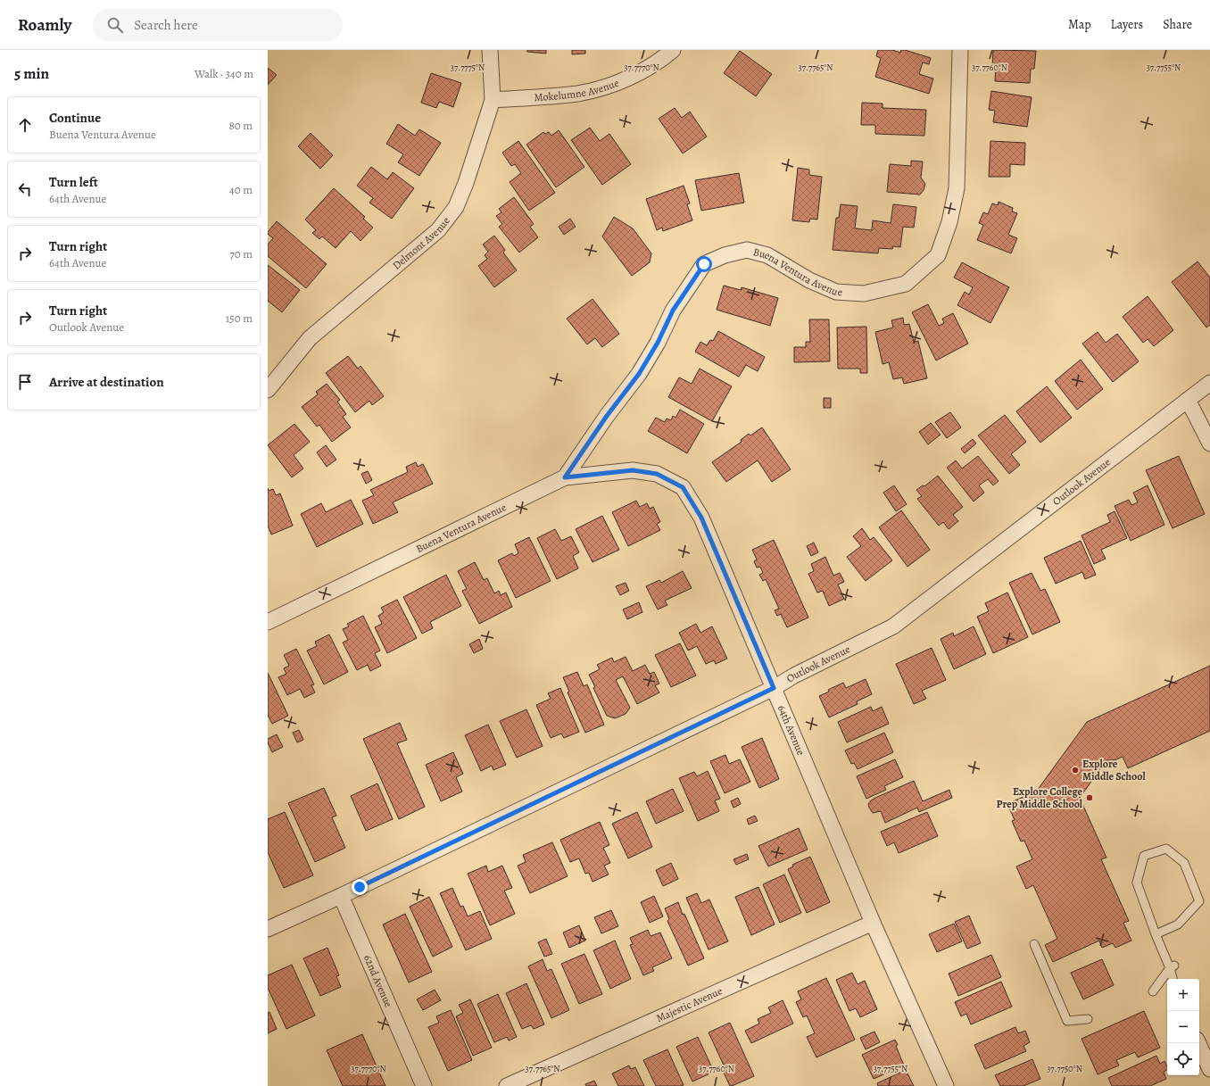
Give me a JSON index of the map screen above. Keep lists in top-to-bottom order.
{
  "streets": {
    "street": [
      "Mokelumne Avenue",
      "Delmont Avenue",
      "Buena Ventura Avenue",
      "Outlook Avenue",
      "64th Avenue",
      "62nd Avenue",
      "Majestic Avenue"
    ]
  },
  "crossings": [
    ["Mokelumne Avenue", "Delmont Avenue"],
    ["Buena Ventura Avenue", "64th Avenue"],
    ["Outlook Avenue", "64th Avenue"],
    ["Outlook Avenue", "62nd Avenue"],
    ["64th Avenue", "Majestic Avenue"]
  ],
  "places": ["Explore Middle School", "Explore College Prep Middle School"],
  "page": {
    "header": "Roamly",
    "search": "Search here",
    "nav": ["Map", "Layers", "Share"],
    "heading": ["5 min", "Walk · 340 m"],
    "list": [
      ["Continue", "Buena Ventura Avenue", "80 m"],
      ["Turn left", "64th Avenue", "40 m"],
      ["Turn right", "64th Avenue", "70 m"],
      ["Turn right", "Outlook Avenue", "150 m"],
      "Arrive at destination"
    ],
    "map_buttons": ["+", "−"]
  },
  "coordinates": [
    "37.7770°N",
    "37.7765°N",
    "37.7760°N",
    "37.7755°N",
    "37.7775°N",
    "37.7750°N"
  ]
}
